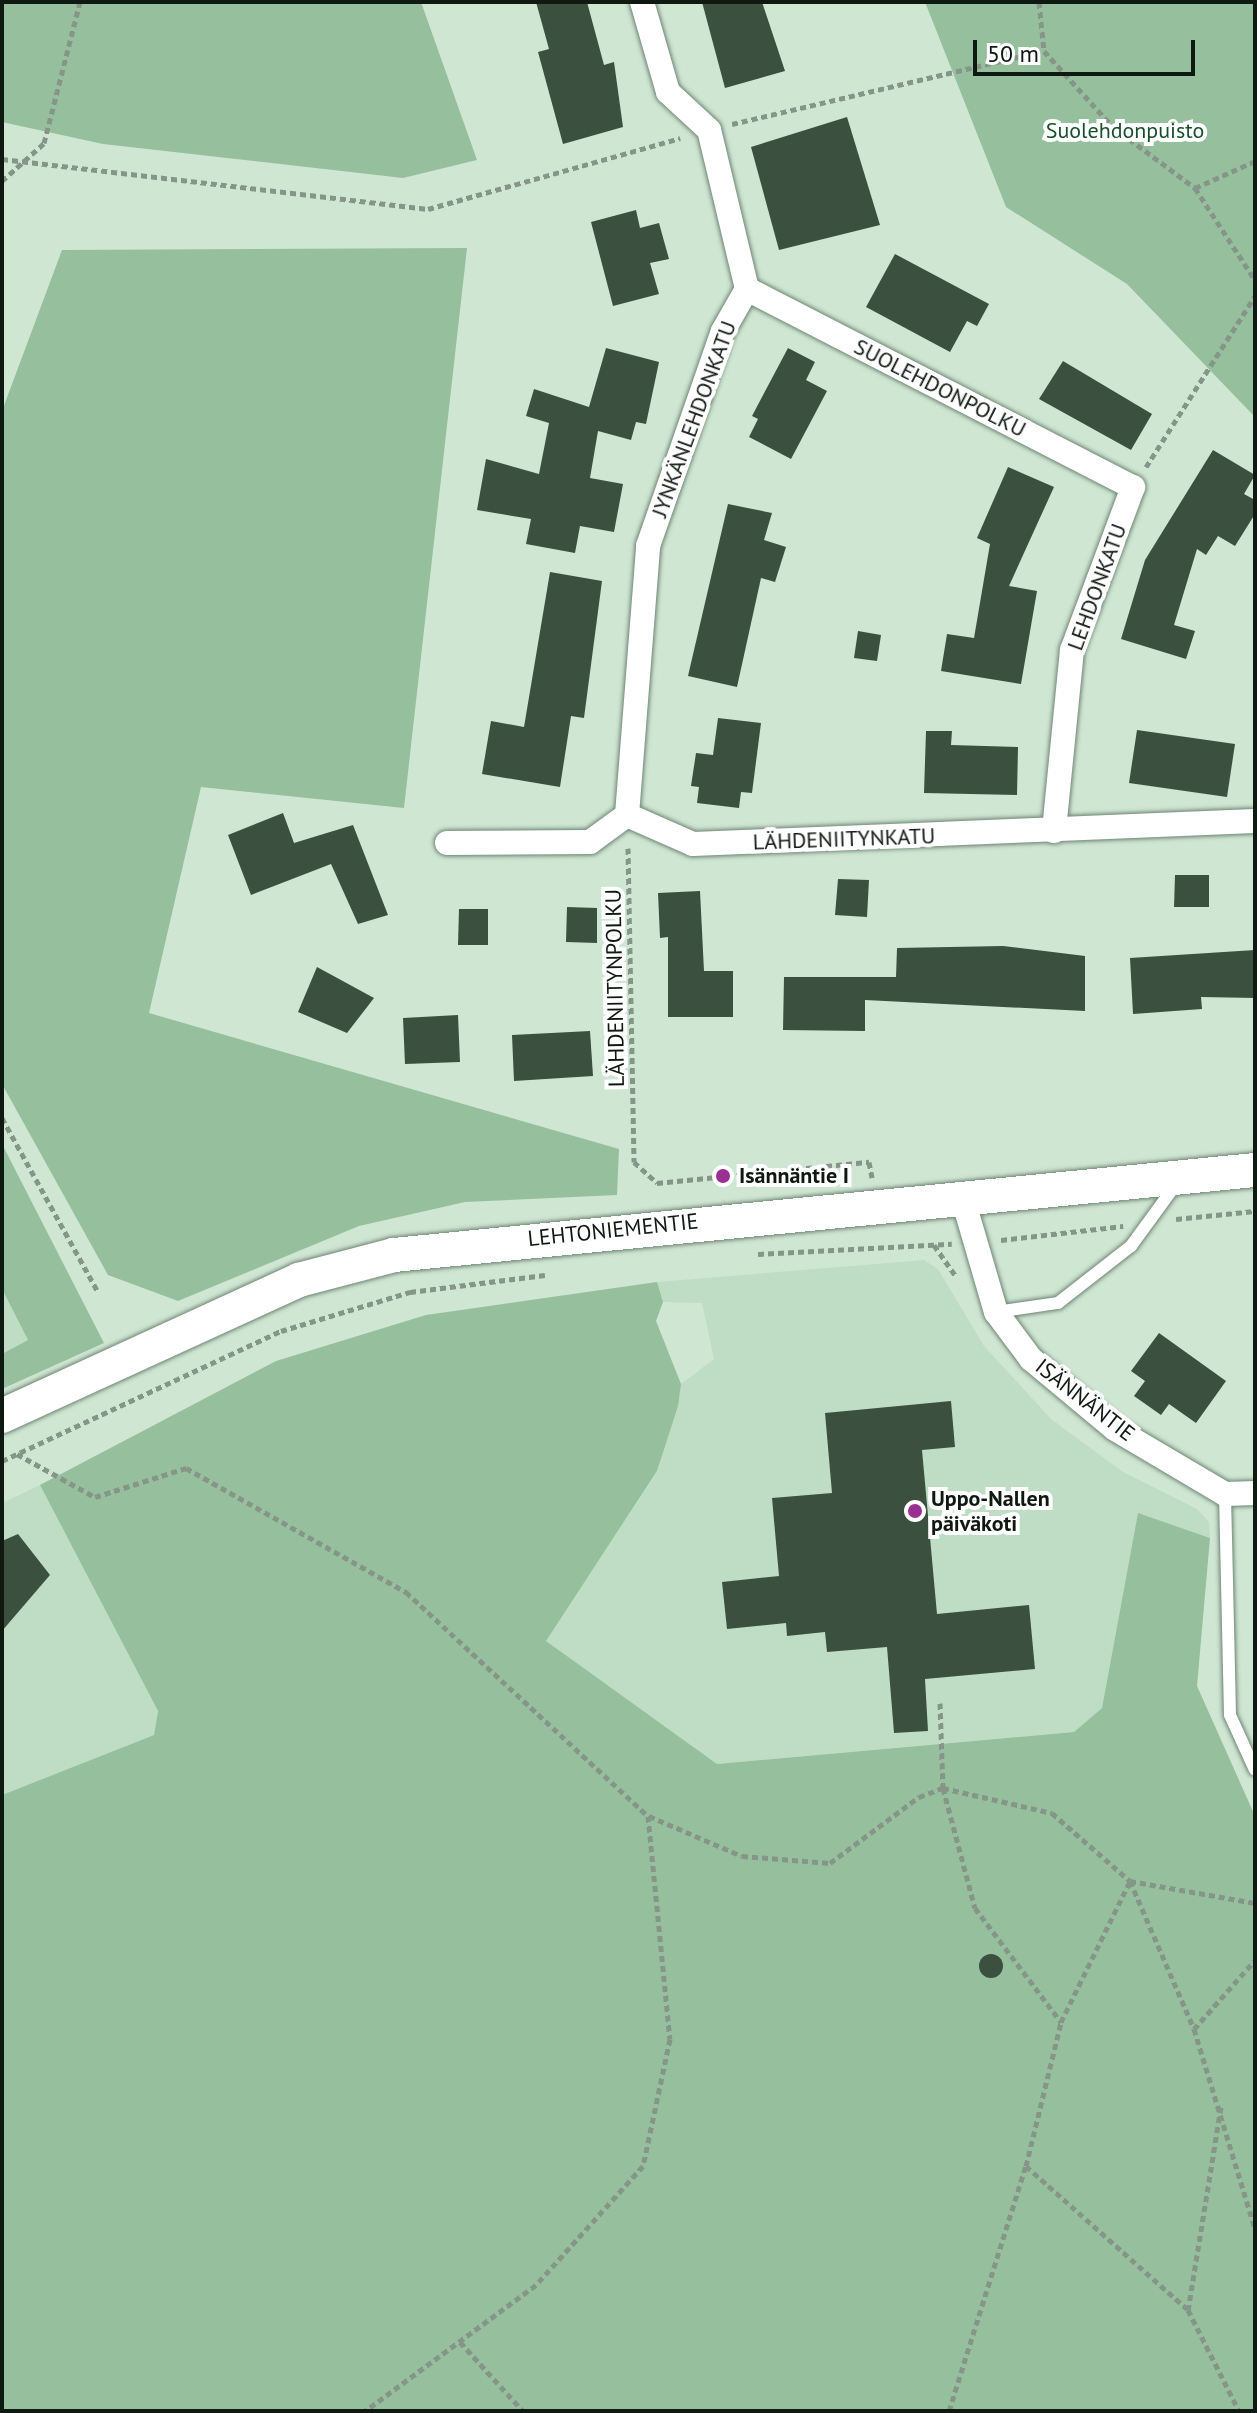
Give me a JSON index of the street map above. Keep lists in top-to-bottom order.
{
  "streets": {
    "main road": ["LEHTONIEMENTIE"],
    "street": [
      "SUOLEHDONPOLKU",
      "JYNKÄNLEHDONKATU",
      "LEHDONKATU",
      "LÄHDENIITYNKATU",
      "ISÄNNÄNTIE"
    ],
    "path": ["LÄHDENIITYNPOLKU"]
  },
  "crossings": [
    ["SUOLEHDONPOLKU", "JYNKÄNLEHDONKATU"],
    ["SUOLEHDONPOLKU", "LEHDONKATU"],
    ["JYNKÄNLEHDONKATU", "LÄHDENIITYNKATU"],
    ["JYNKÄNLEHDONKATU", "LÄHDENIITYNPOLKU"],
    ["LEHDONKATU", "LÄHDENIITYNKATU"],
    ["LÄHDENIITYNKATU", "LÄHDENIITYNPOLKU"],
    ["LEHTONIEMENTIE", "ISÄNNÄNTIE"]
  ],
  "parks": ["Suolehdonpuisto"],
  "places": ["Isännäntie I", "Uppo-Nallen päiväkoti"],
  "scale_bar": "50 m"
}
